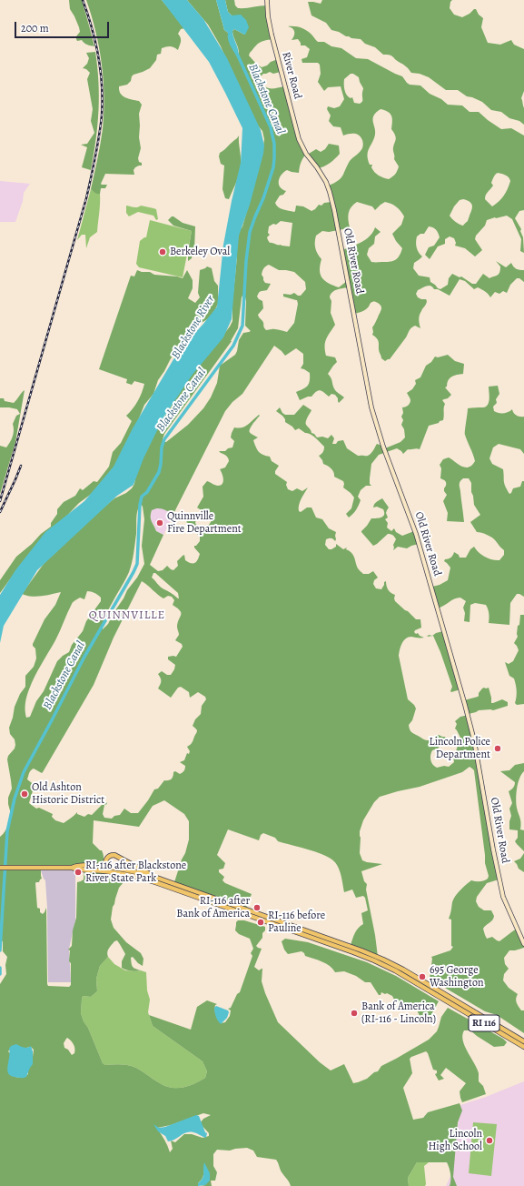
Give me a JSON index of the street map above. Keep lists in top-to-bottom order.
{
  "streets": {
    "main road": ["River Road", "Old River Road", "RI 116"]
  },
  "crossings": [
    ["River Road", "Old River Road"]
  ],
  "districts": ["QUINNVILLE"],
  "water": ["Blackstone Canal", "Blackstone River"],
  "places": [
    "Berkeley Oval",
    "Quinnville Fire Department",
    "Lincoln Police Department",
    "Old Ashton Historic District",
    "RI-116 after Blackstone River State Park",
    "RI-116 after Bank of America",
    "RI-116 before Pauline",
    "695 George Washington",
    "Bank of America (RI-116 - Lincoln)",
    "Lincoln High School"
  ],
  "scale_bar": "200 m"
}
